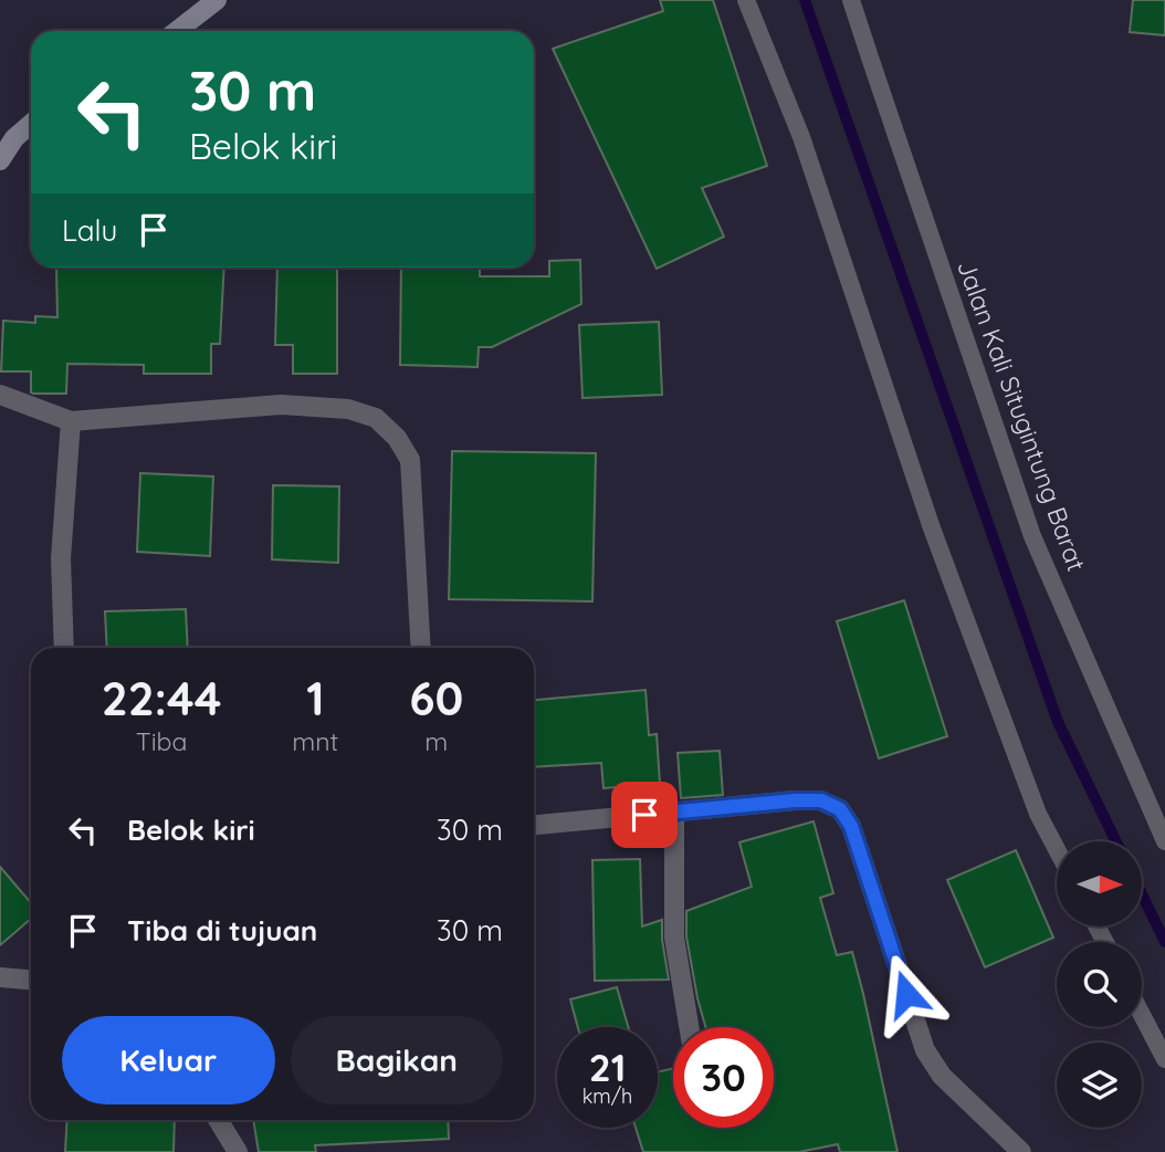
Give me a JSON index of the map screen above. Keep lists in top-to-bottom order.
{
  "streets": {
    "lane": ["Jalan Kali Situgintung Barat"]
  },
  "north": "right",
  "page": {
    "turn": ["30 m", "Belok kiri"],
    "then": "Lalu",
    "eta": [
      "22:44",
      "Tiba",
      "1",
      "mnt",
      "60",
      "m"
    ],
    "list": [
      {
        "name": "Belok kiri",
        "value": "30 m"
      },
      {
        "name": "Tiba di tujuan",
        "value": "30 m"
      }
    ],
    "buttons": ["Keluar", "Bagikan"],
    "speed": "21 km/h",
    "limit": "30"
  }
}
